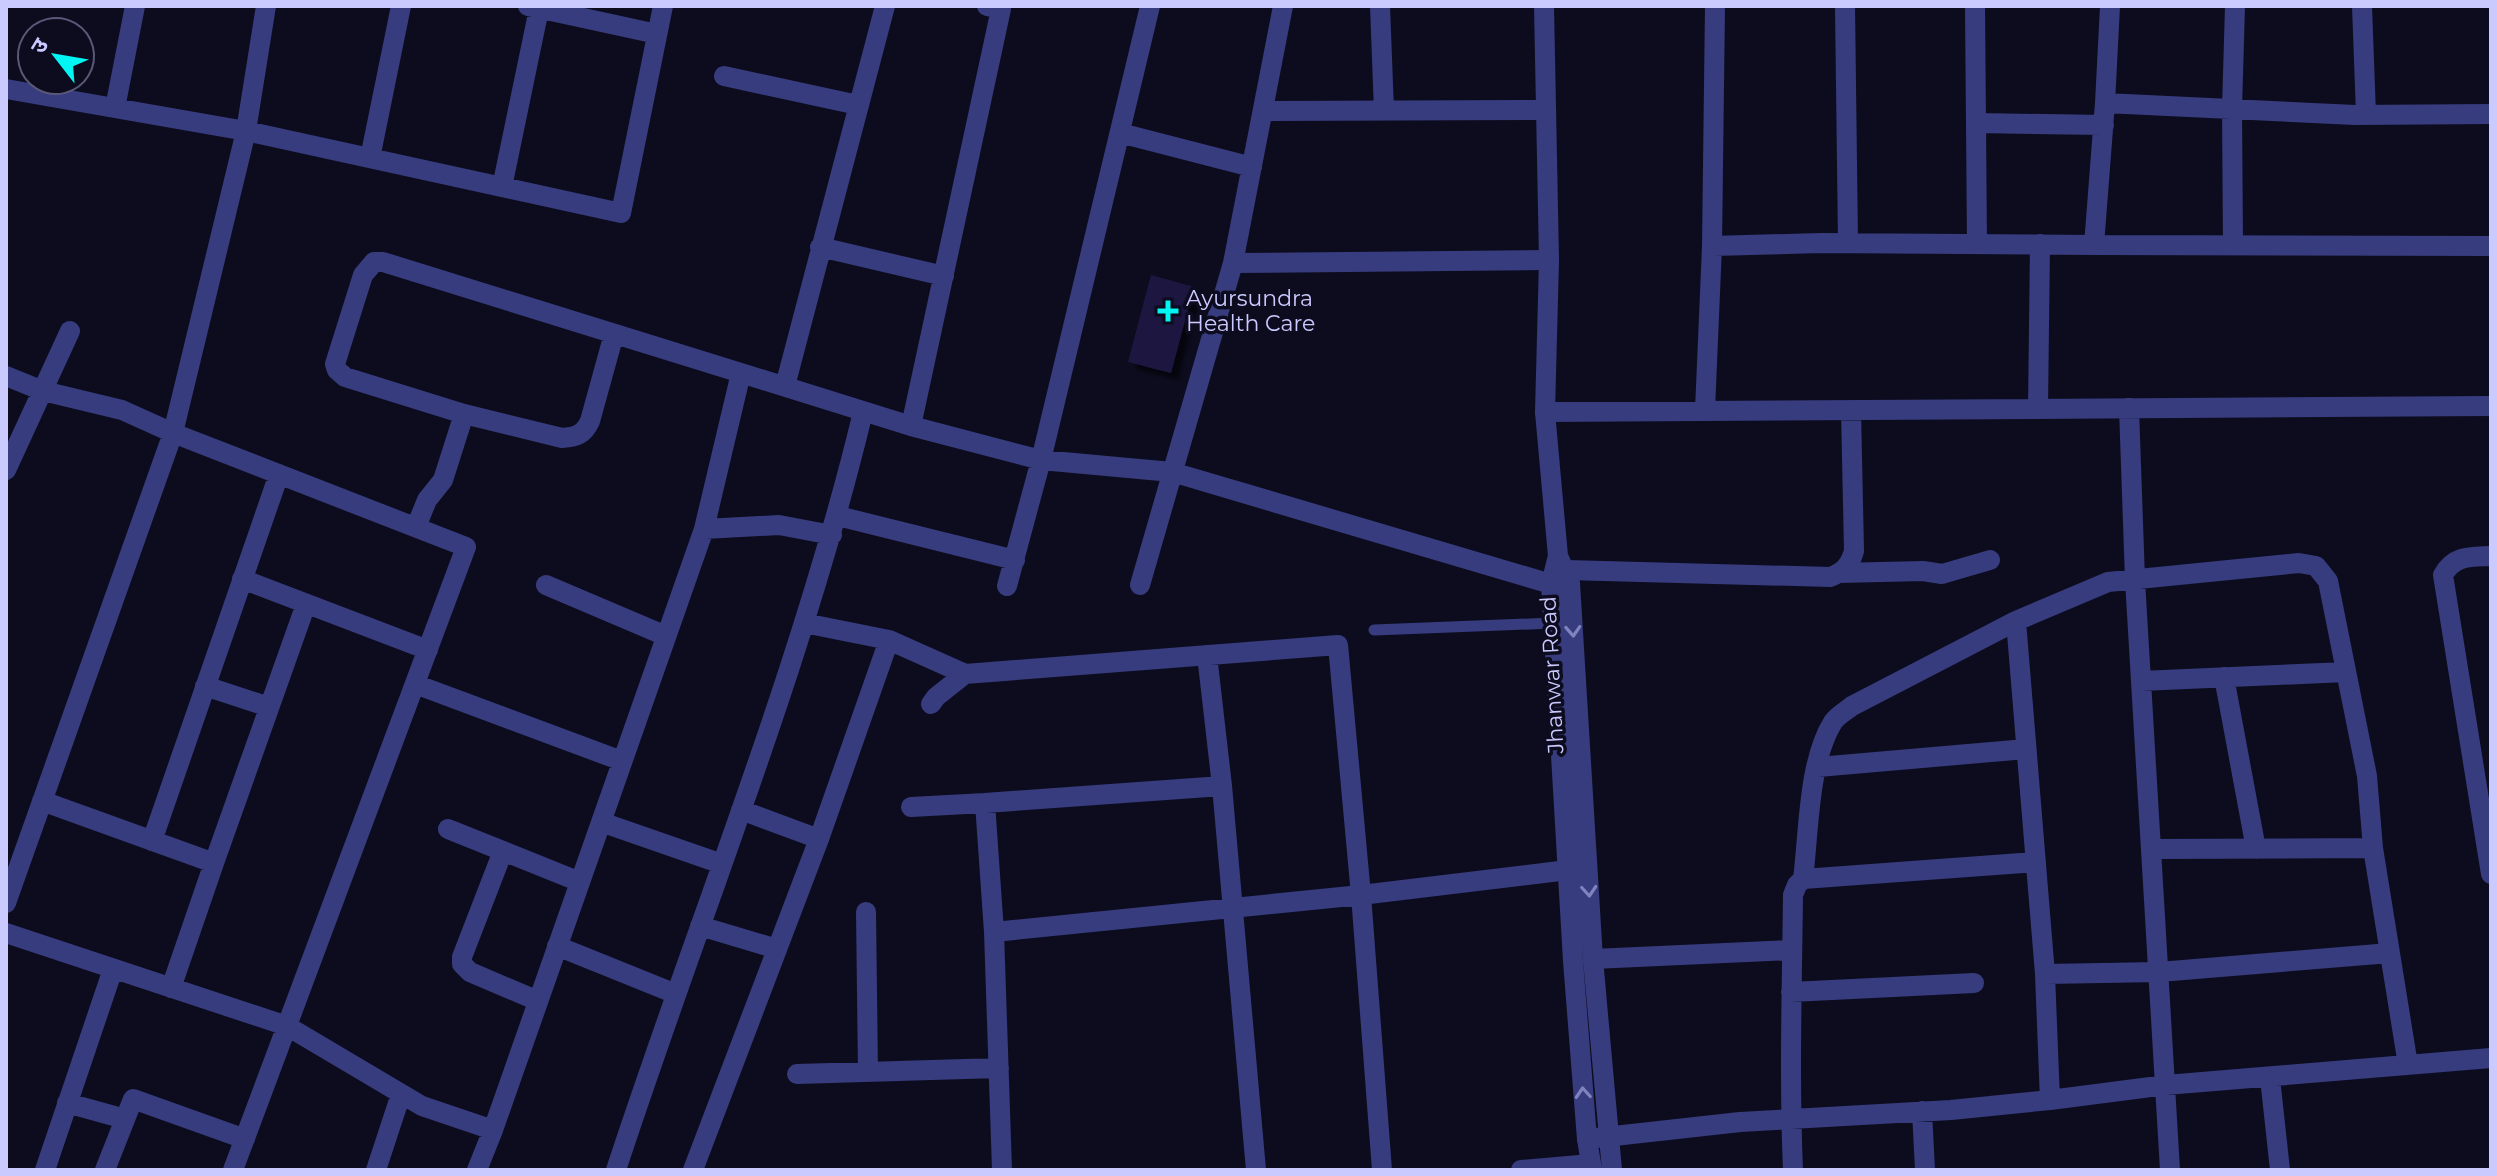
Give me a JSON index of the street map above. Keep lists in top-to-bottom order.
{
  "streets": {
    "street": ["Jhanwar Road"]
  },
  "places": {
    "health": ["Ayursundra Health Care"]
  },
  "north": "top left"
}
